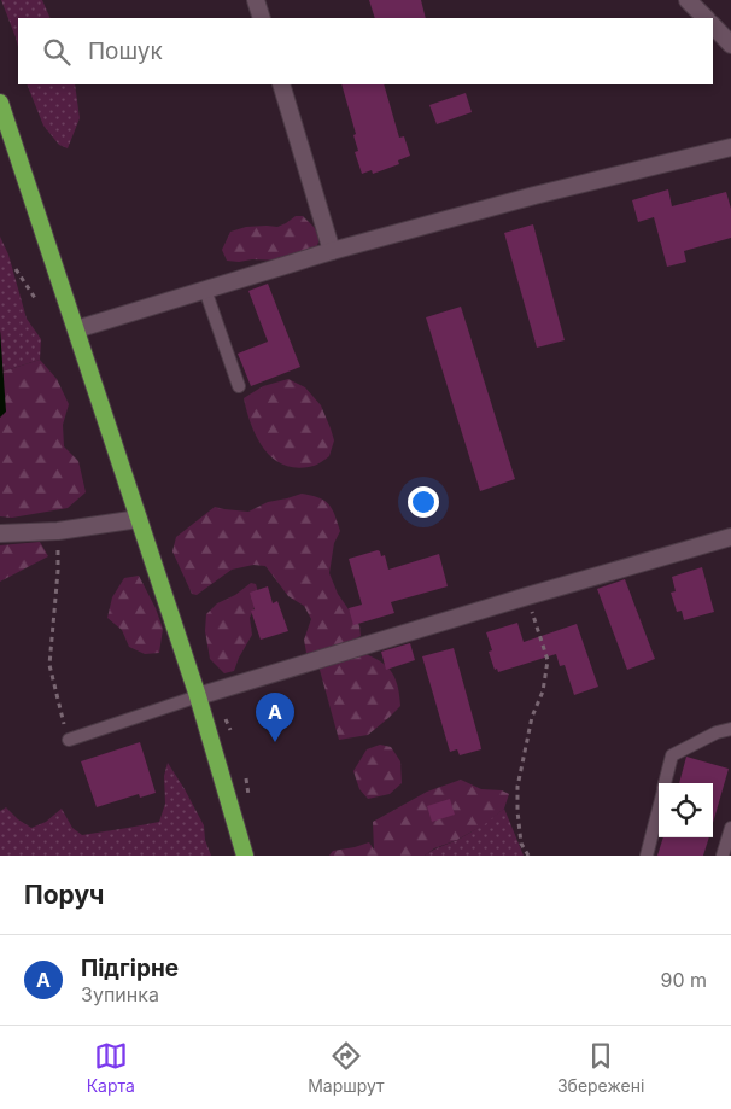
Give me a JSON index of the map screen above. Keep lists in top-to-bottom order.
{
  "page": {
    "search": "Пошук",
    "pins": "A",
    "heading": "Поруч",
    "list": [
      {
        "mark": "A",
        "name": "Підгірне",
        "note": "Зупинка",
        "value": "90 m"
      }
    ],
    "nav": ["Карта", "Маршрут", "Збережені"]
  }
}
